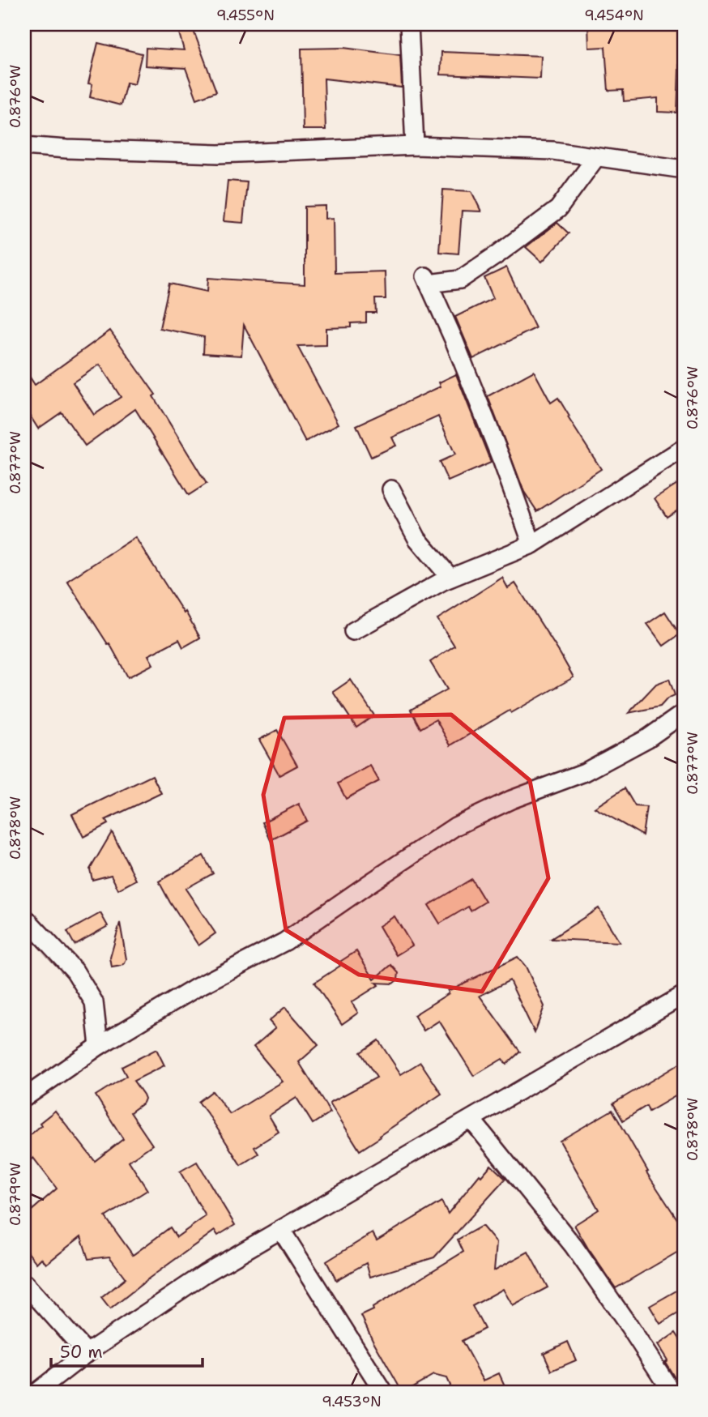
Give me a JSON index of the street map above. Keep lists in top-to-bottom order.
{
  "scale_bar": "50 m",
  "coordinates": [
    "9.455°N",
    "9.454°N",
    "0.876°W",
    "0.877°W",
    "0.878°W",
    "0.879°W",
    "9.453°N"
  ]
}
